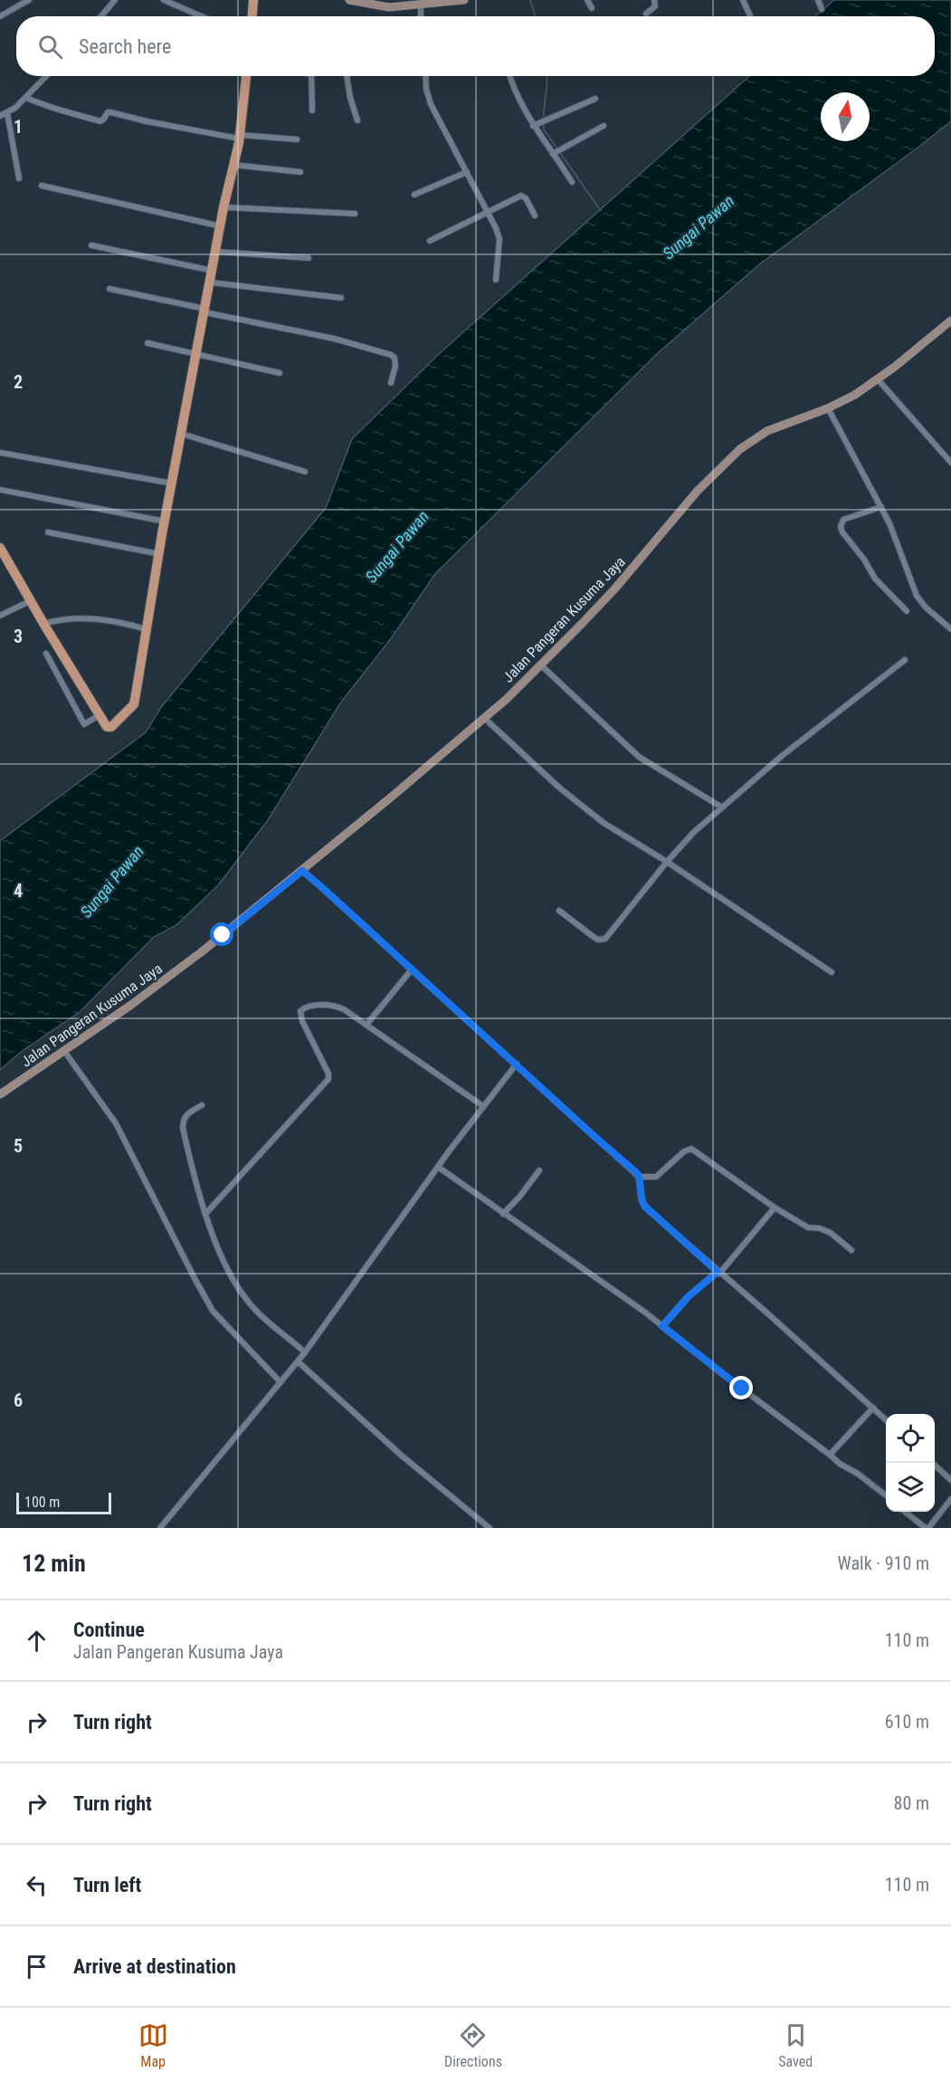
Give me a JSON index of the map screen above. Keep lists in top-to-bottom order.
{
  "streets": {
    "street": ["Jalan Pangeran Kusuma Jaya"]
  },
  "water": ["Sungai Pawan"],
  "scale_bar": "100 m",
  "north": "top",
  "page": {
    "search": "Search here",
    "scale": "100 m",
    "heading": ["12 min", "Walk · 910 m"],
    "list": [
      ["Continue", "Jalan Pangeran Kusuma Jaya", "110 m"],
      ["Turn right", "610 m"],
      ["Turn right", "80 m"],
      ["Turn left", "110 m"],
      "Arrive at destination"
    ],
    "nav": ["Map", "Directions", "Saved"]
  },
  "grid": {
    "rows": [
      "1",
      "2",
      "3",
      "4",
      "5",
      "6"
    ]
  }
}
